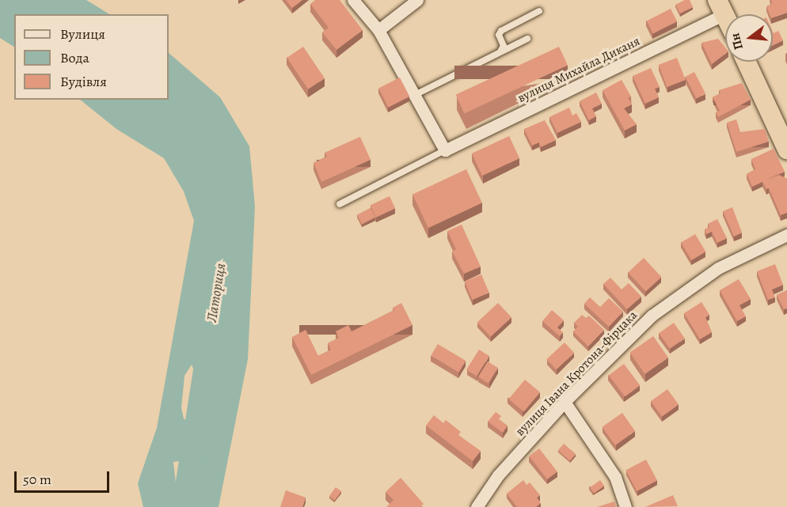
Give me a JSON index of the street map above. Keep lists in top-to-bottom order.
{
  "streets": {
    "street": ["вулиця Михайла Диканя", "вулиця Івана Кротона-Фірцака"]
  },
  "water": ["Латориця"],
  "legend": ["Вулиця", "Вода", "Будівля"],
  "scale_bar": "50 m",
  "north": "left"
}
